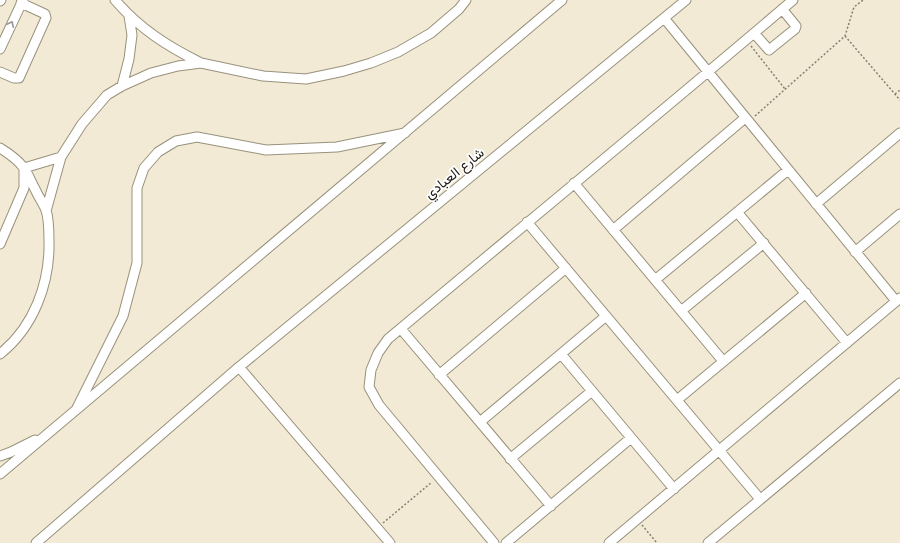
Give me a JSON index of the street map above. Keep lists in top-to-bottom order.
{
  "streets": {
    "street": ["شارع العبادي"]
  }
}
